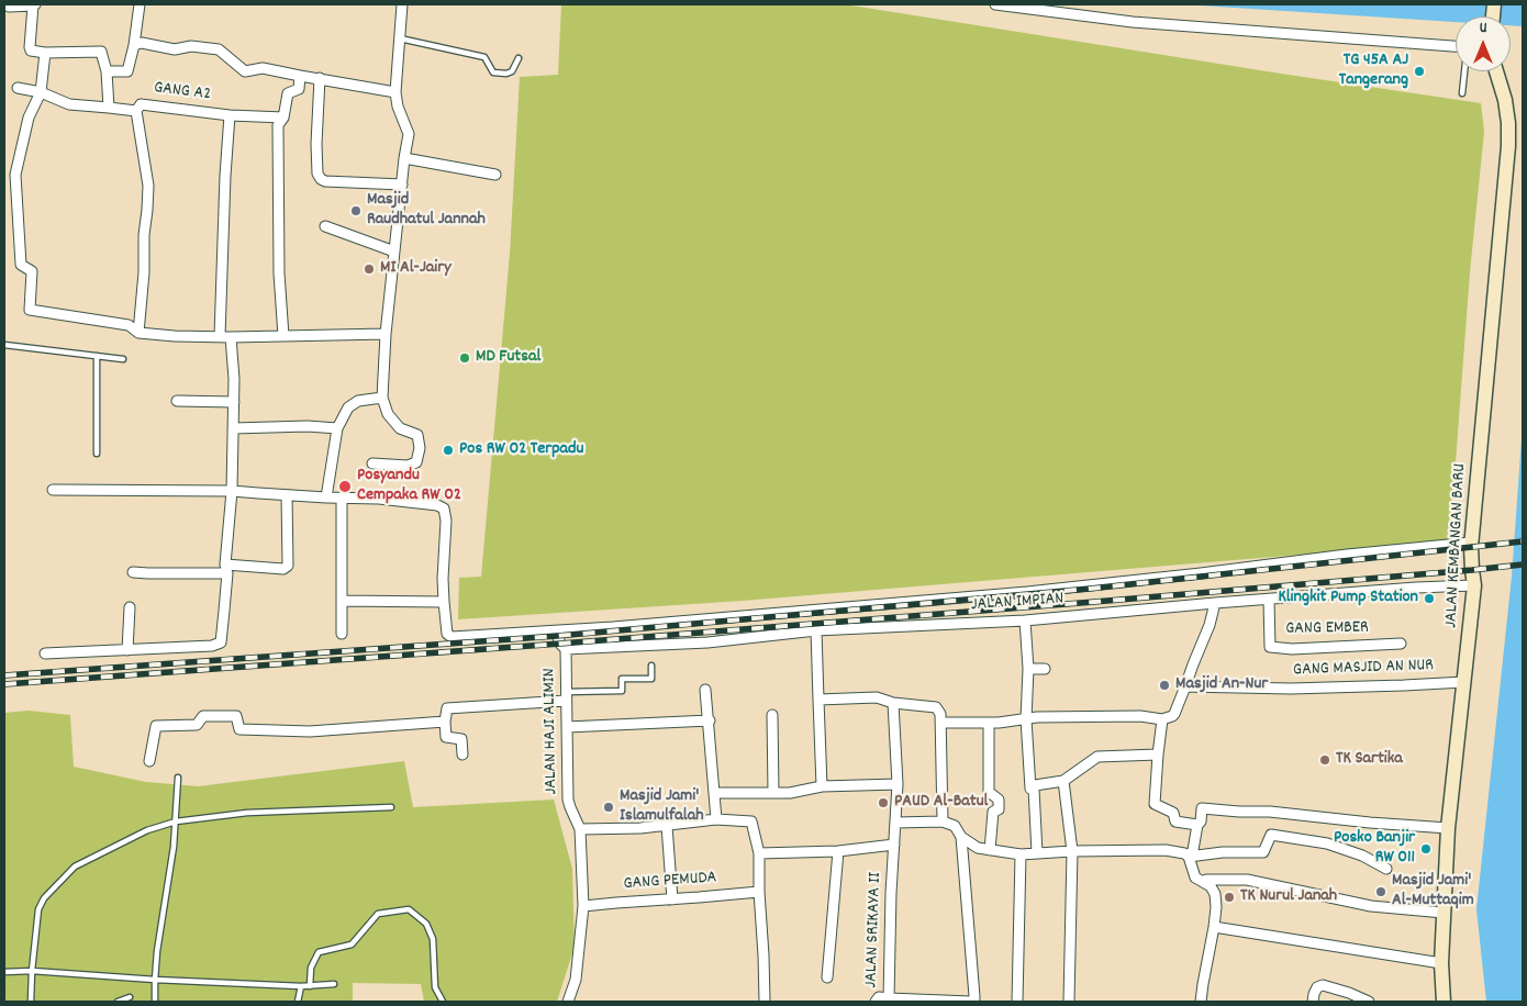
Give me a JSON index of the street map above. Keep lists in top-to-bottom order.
{
  "streets": {
    "main road": ["JALAN KEMBANGAN BARU"],
    "street": [
      "GANG A2",
      "JALAN IMPIAN",
      "GANG EMBER",
      "GANG MASJID AN NUR",
      "JALAN HAJI ALIMIN",
      "GANG PEMUDA",
      "JALAN SRIKAYA II"
    ]
  },
  "crossings": [
    ["JALAN KEMBANGAN BARU", "JALAN IMPIAN"],
    ["JALAN KEMBANGAN BARU", "GANG MASJID AN NUR"],
    ["JALAN IMPIAN", "GANG EMBER"],
    ["JALAN IMPIAN", "JALAN HAJI ALIMIN"],
    ["JALAN HAJI ALIMIN", "GANG PEMUDA"]
  ],
  "places": [
    "TG 45A AJ Tangerang",
    "Masjid Raudhatul Jannah",
    "MI Al-Jairy",
    "MD Futsal",
    "Pos RW 02 Terpadu",
    "Posyandu Cempaka RW 02",
    "Klingkit Pump Station",
    "Masjid An-Nur",
    "TK Sartika",
    "PAUD Al-Batul",
    "Masjid Jami' Islamulfalah",
    "Posko Banjir RW 011",
    "Masjid Jami' Al-Muttaqim",
    "TK Nurul Janah"
  ],
  "north": "top"
}
